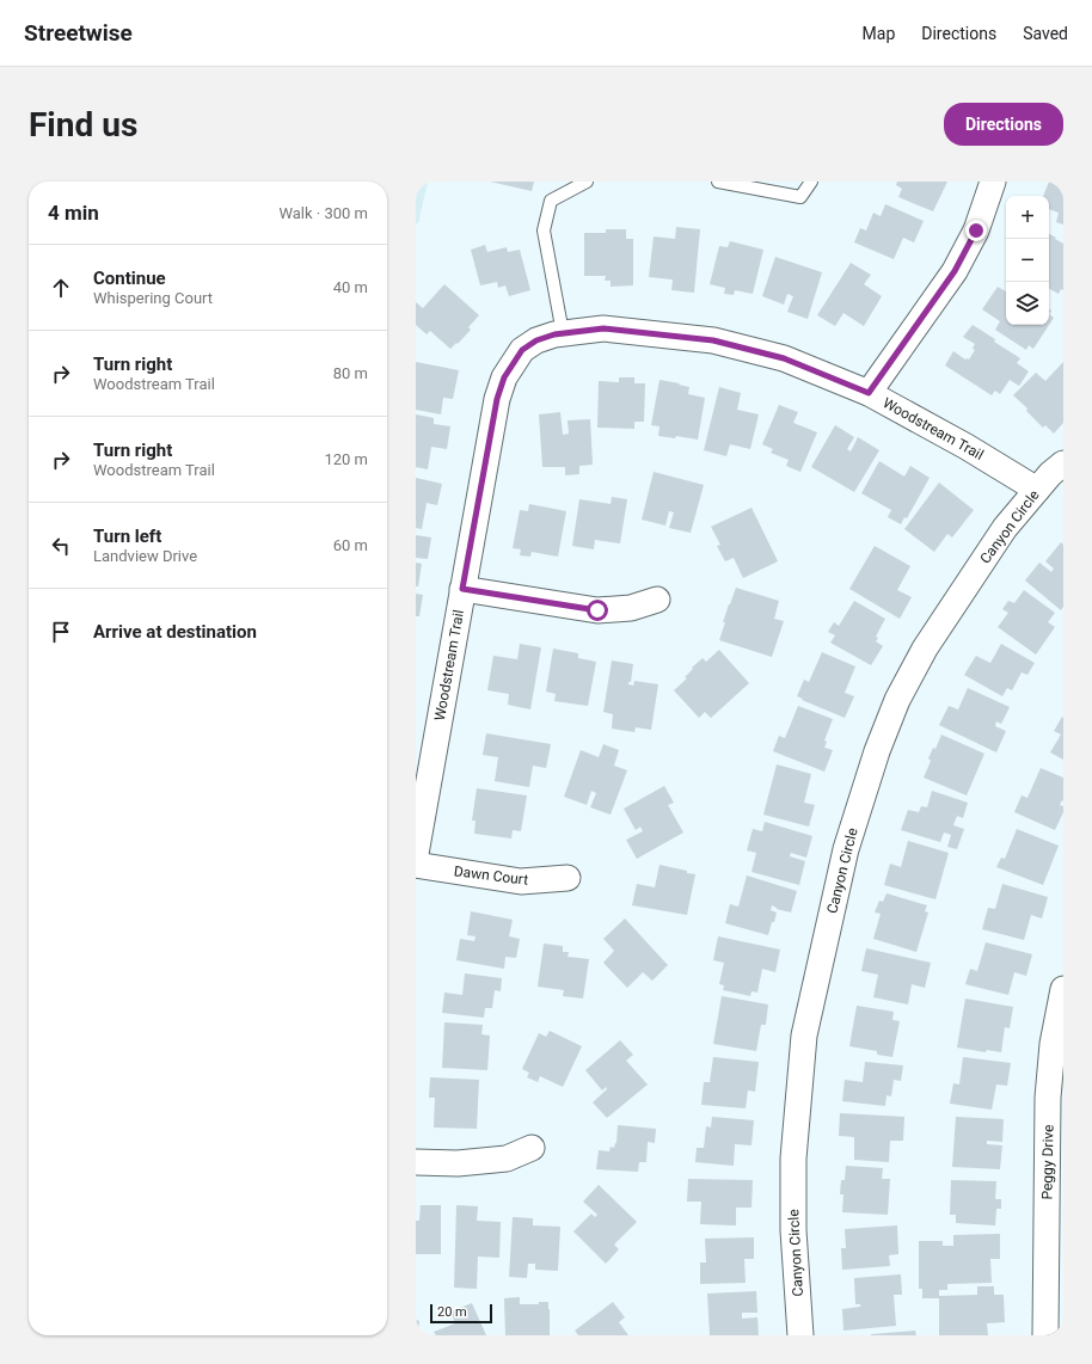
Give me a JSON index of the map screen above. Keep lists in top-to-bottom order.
{
  "streets": {
    "street": [
      "Woodstream Trail",
      "Canyon Circle",
      "Dawn Court",
      "Peggy Drive"
    ]
  },
  "crossings": [
    ["Woodstream Trail", "Canyon Circle"]
  ],
  "scale_bar": "20 m",
  "page": {
    "header": "Streetwise",
    "nav": ["Map", "Directions", "Saved"],
    "buttons": "Directions",
    "title": "Find us",
    "heading": ["4 min", "Walk · 300 m"],
    "map_buttons": ["+", "−"],
    "list": [
      ["Continue", "Whispering Court", "40 m"],
      ["Turn right", "Woodstream Trail", "80 m"],
      ["Turn right", "Woodstream Trail", "120 m"],
      ["Turn left", "Landview Drive", "60 m"],
      "Arrive at destination"
    ],
    "scale": "20 m"
  }
}
